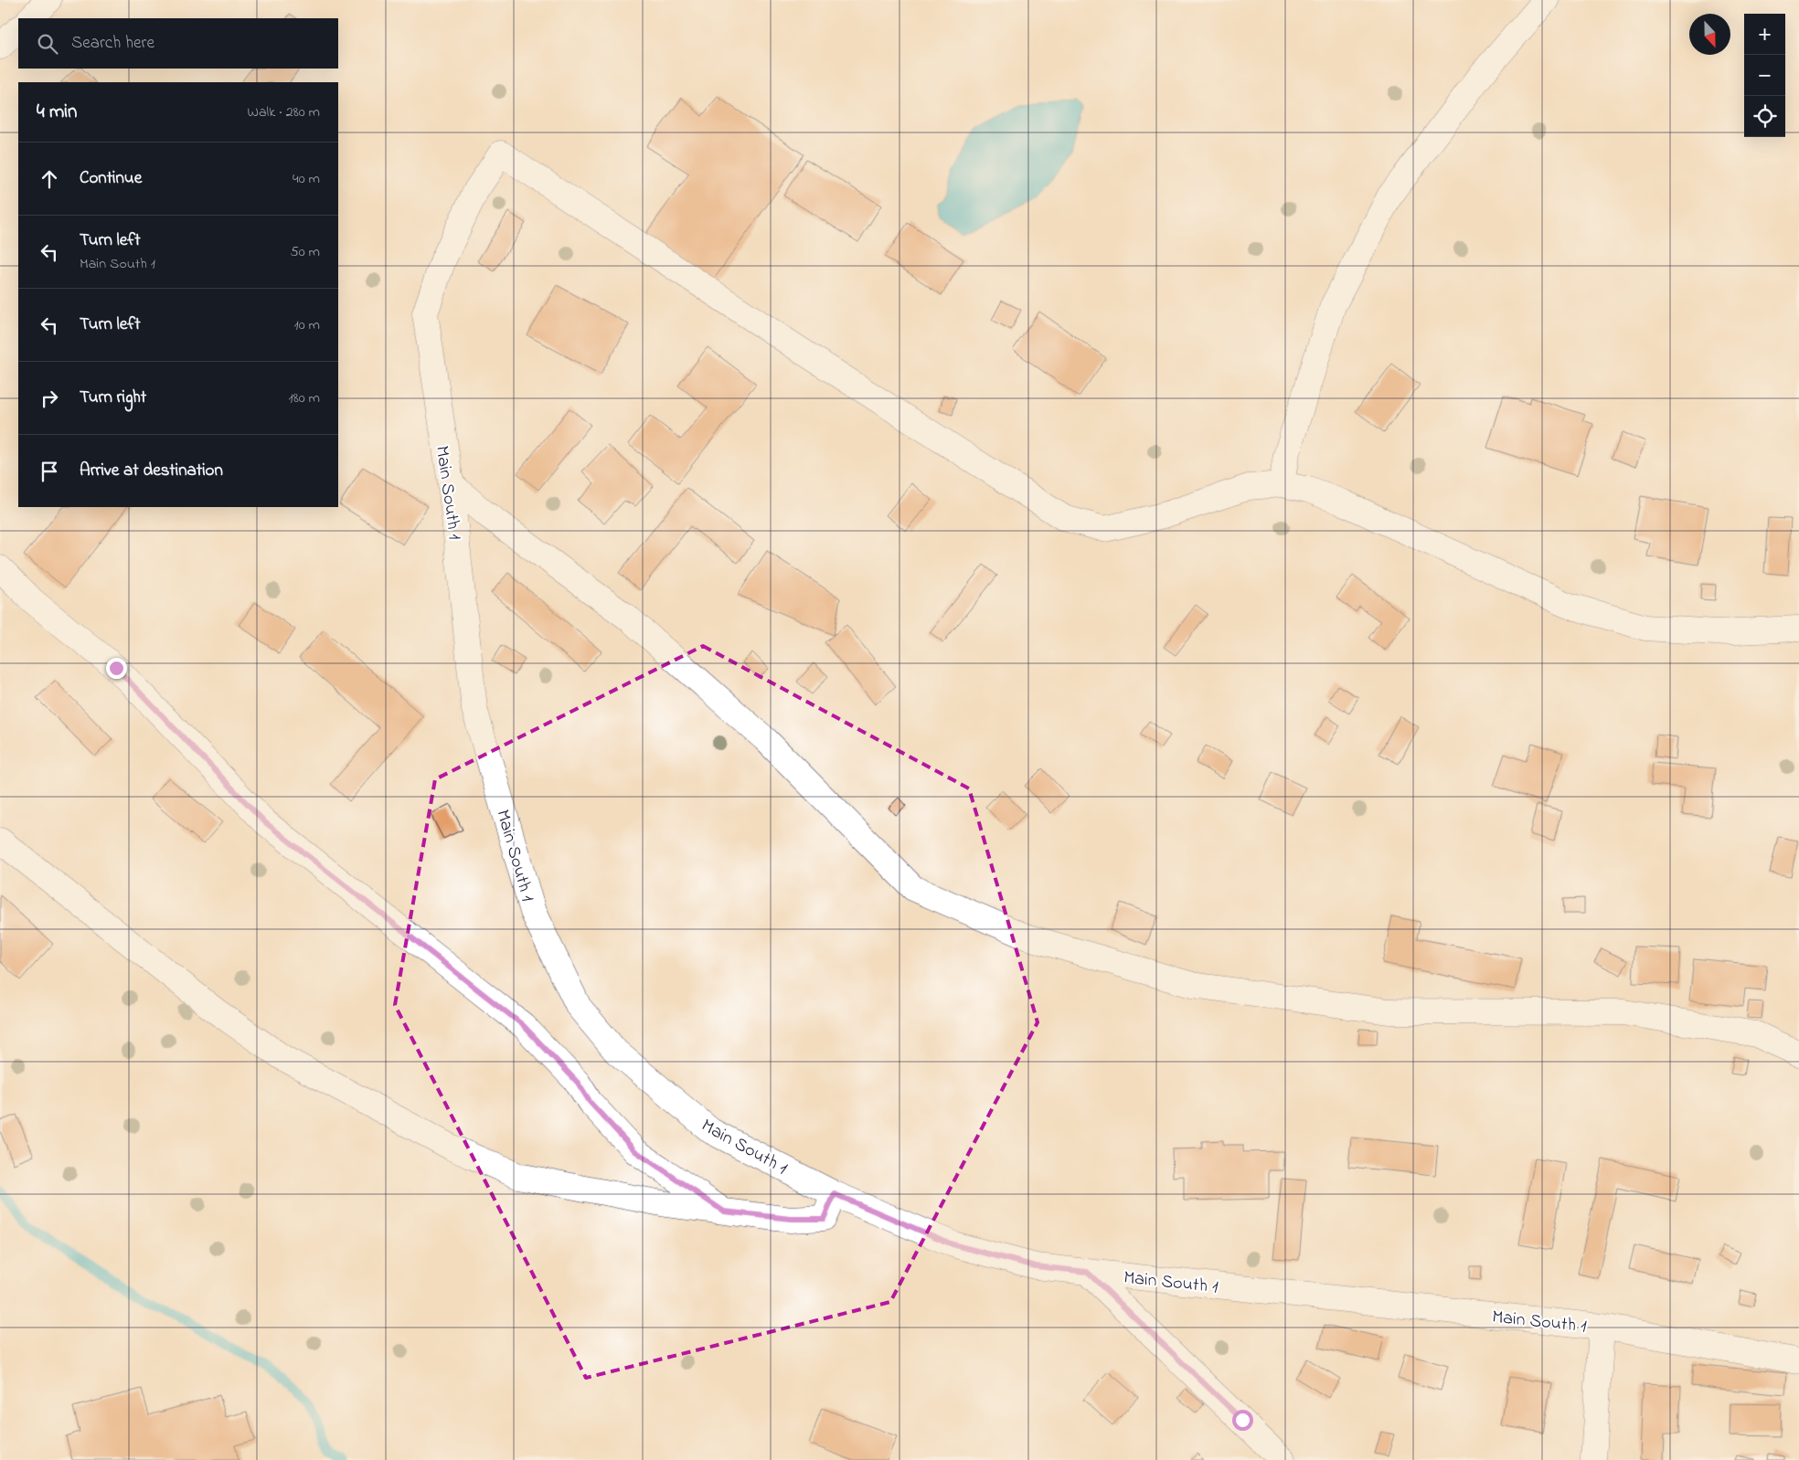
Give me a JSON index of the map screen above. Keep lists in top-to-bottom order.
{
  "streets": {
    "street": ["Main South 1"]
  },
  "north": "bottom",
  "page": {
    "map_buttons": ["+", "−"],
    "search": "Search here",
    "heading": ["4 min", "Walk · 280 m"],
    "list": [
      ["Continue", "40 m"],
      ["Turn left", "Main South 1", "50 m"],
      ["Turn left", "10 m"],
      ["Turn right", "180 m"],
      "Arrive at destination"
    ]
  }
}
